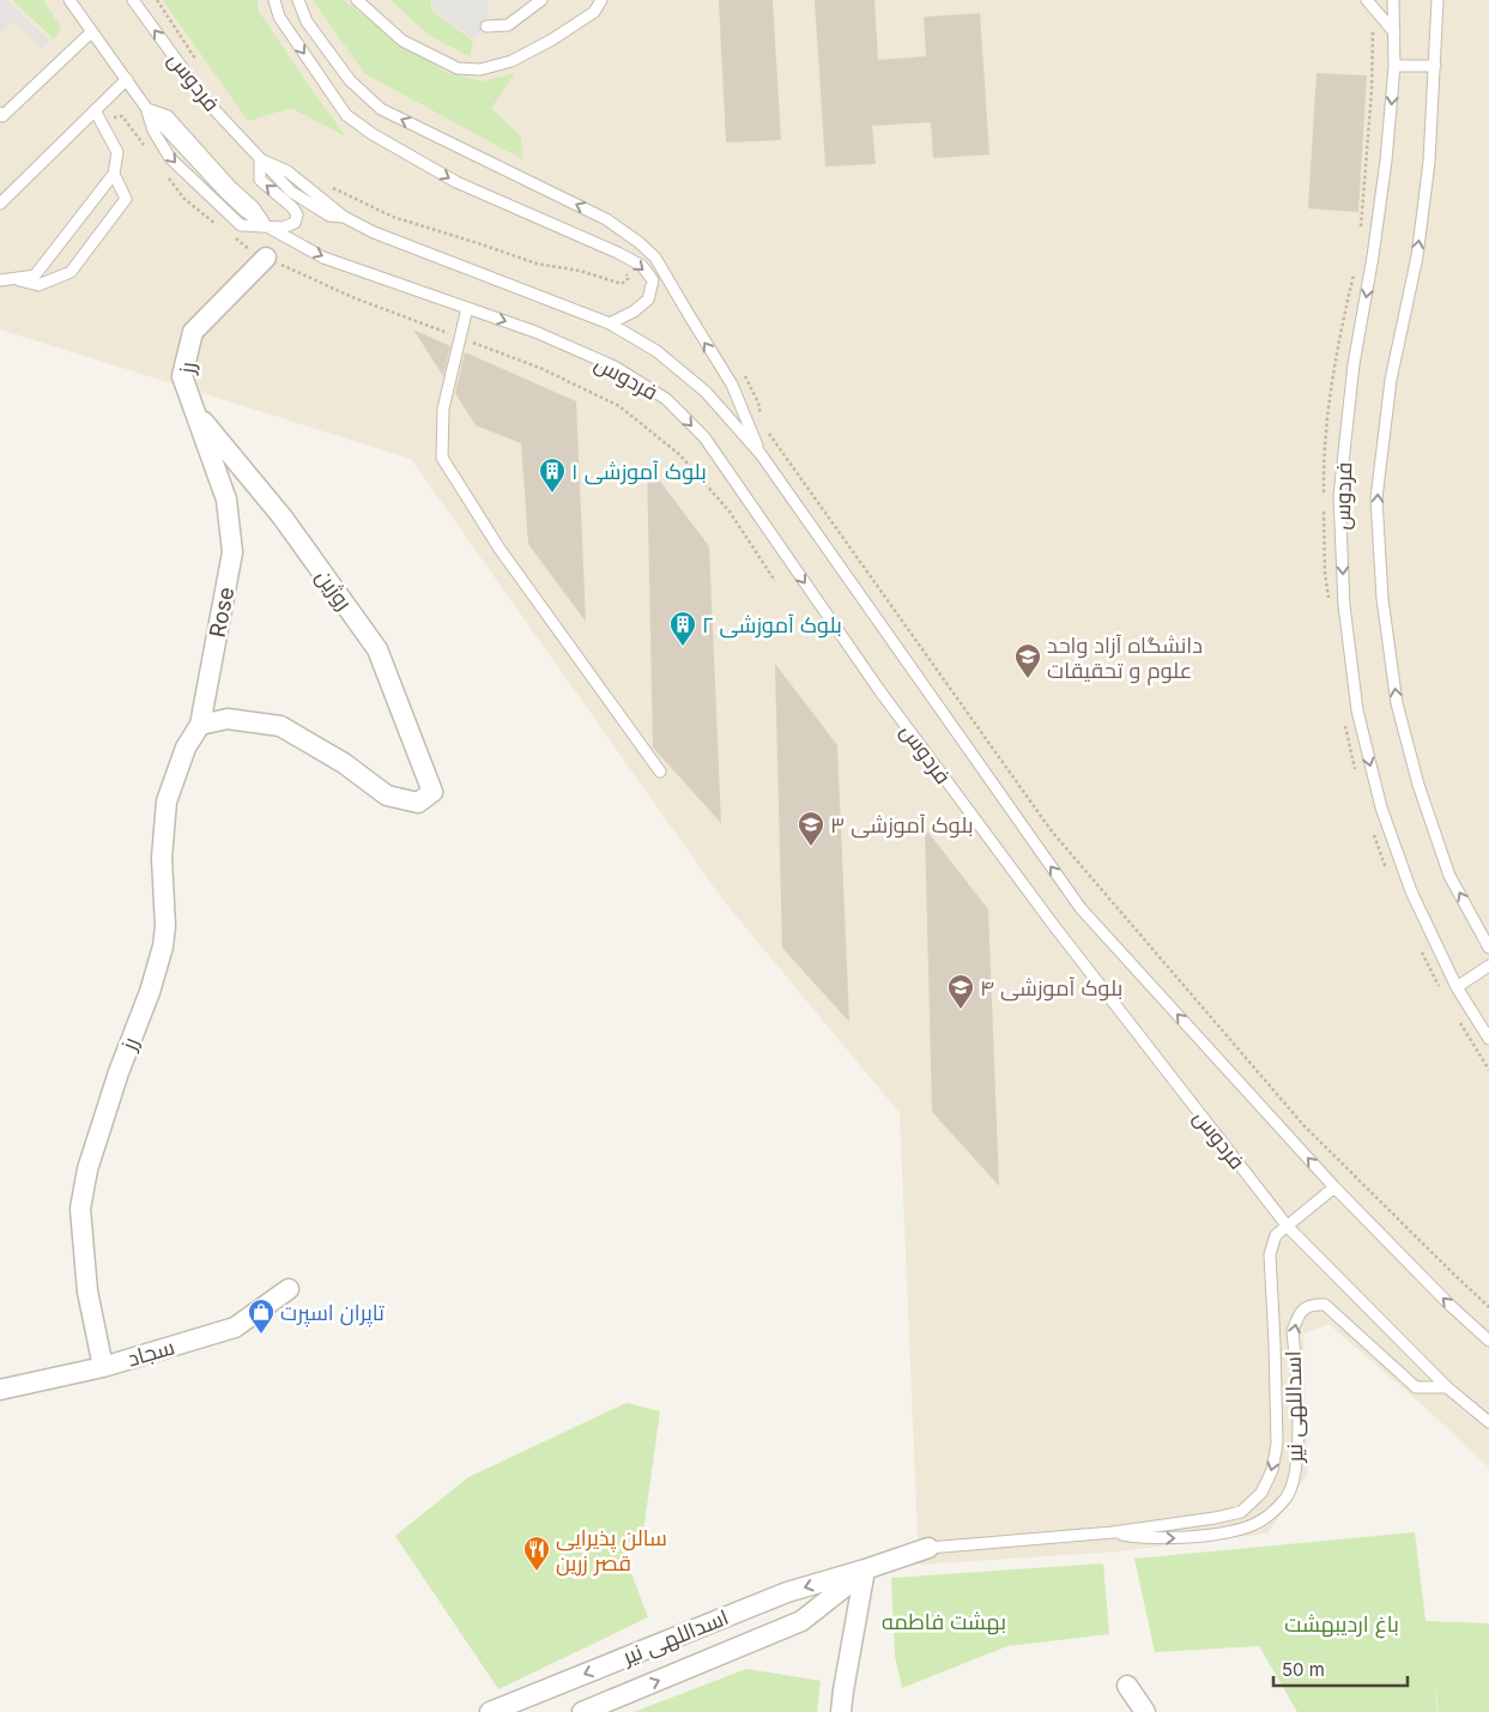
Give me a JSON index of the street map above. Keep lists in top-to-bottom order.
{
  "streets": {
    "street": [
      "رز",
      "روژین",
      "Rose",
      "سجاد",
      "اسداللهی نیر"
    ],
    "lane": ["فردوس"]
  },
  "crossings": [
    ["فردوس", "اسداللهی نیر"],
    ["رز", "روژین"],
    ["رز", "Rose"],
    ["رز", "سجاد"],
    ["روژین", "Rose"]
  ],
  "parks": ["بهشت فاطمه", "باغ اردیبهشت"],
  "places": {
    "building": ["بلوک آموزشی ۱", "بلوک آموزشی ۲"],
    "school or university": ["دانشگاه آزاد واحد علوم و تحقیقات", "بلوک آموزشی ۳", "بلوک آموزشی ۴"],
    "shop": ["تاپران اسپرت"],
    "restaurant": ["سالن پذیرایی قصر زرین"]
  },
  "scale_bar": "50 m"
}
